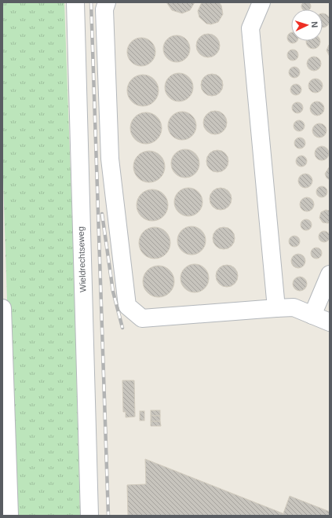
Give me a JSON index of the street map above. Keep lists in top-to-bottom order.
{
  "streets": {
    "street": ["Wieldrechtseweg"]
  },
  "north": "right"
}
